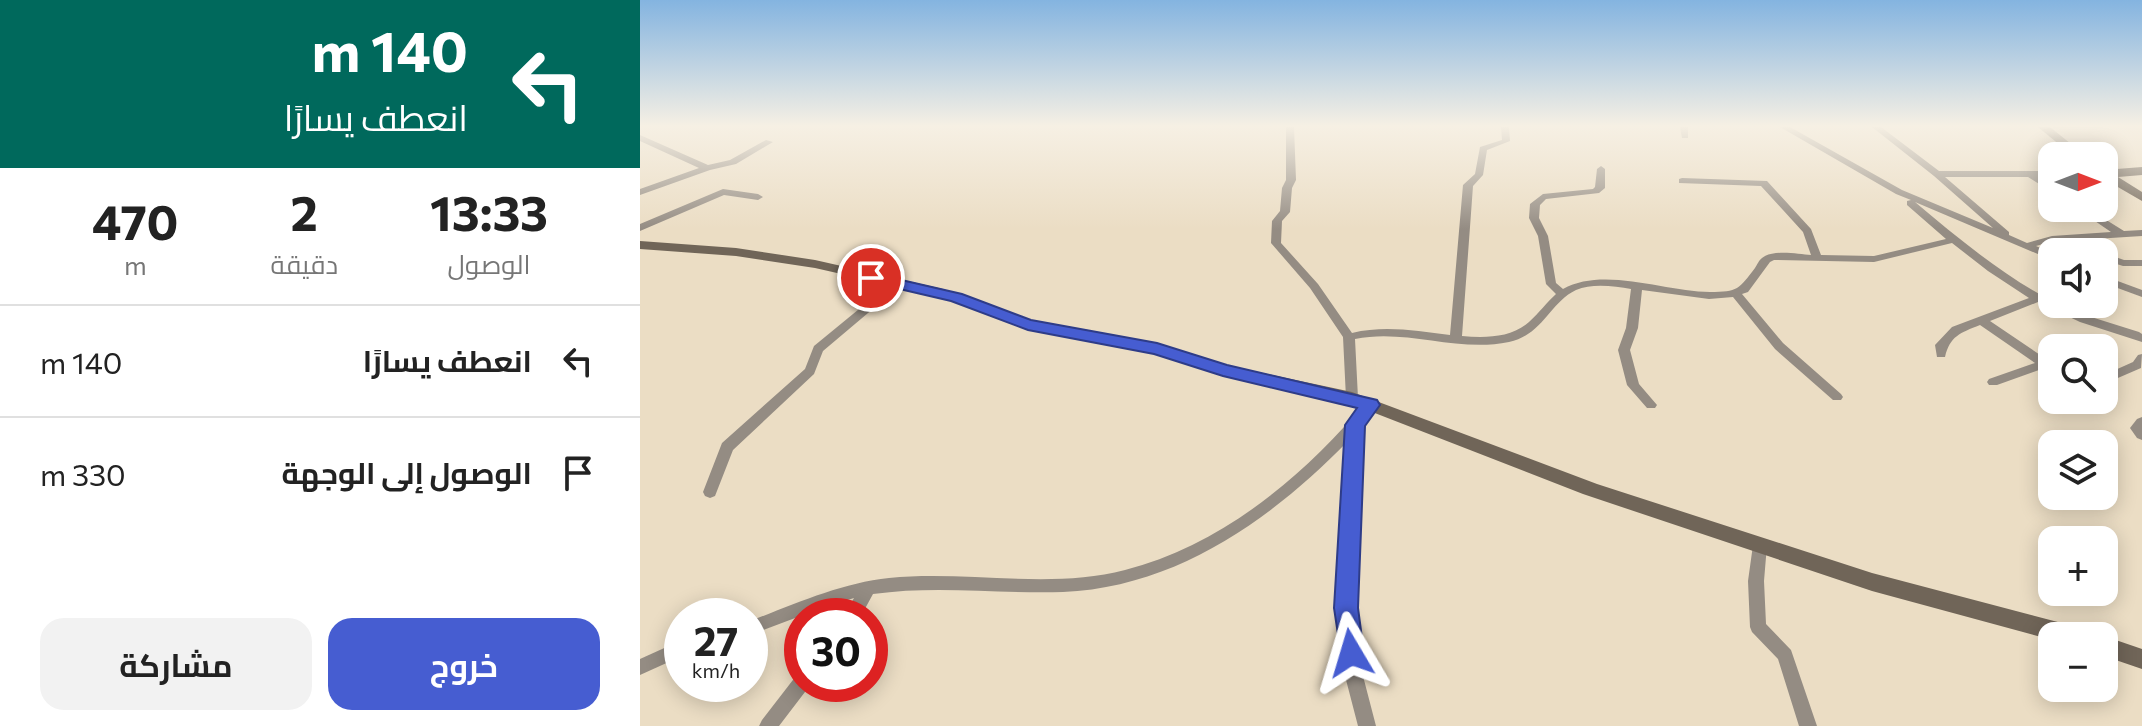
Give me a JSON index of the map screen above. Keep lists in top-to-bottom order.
{
  "north": "right",
  "page": {
    "turn": ["140 m", "انعطف يسارًا"],
    "map_buttons": ["+", "−"],
    "eta": [
      "13:33",
      "الوصول",
      "2",
      "دقيقة",
      "470",
      "m"
    ],
    "list": [
      {
        "name": "انعطف يسارًا",
        "value": "140 m"
      },
      {
        "name": "الوصول إلى الوجهة",
        "value": "330 m"
      }
    ],
    "speed": "27 km/h",
    "limit": "30",
    "buttons": ["خروج", "مشاركة"]
  }
}
